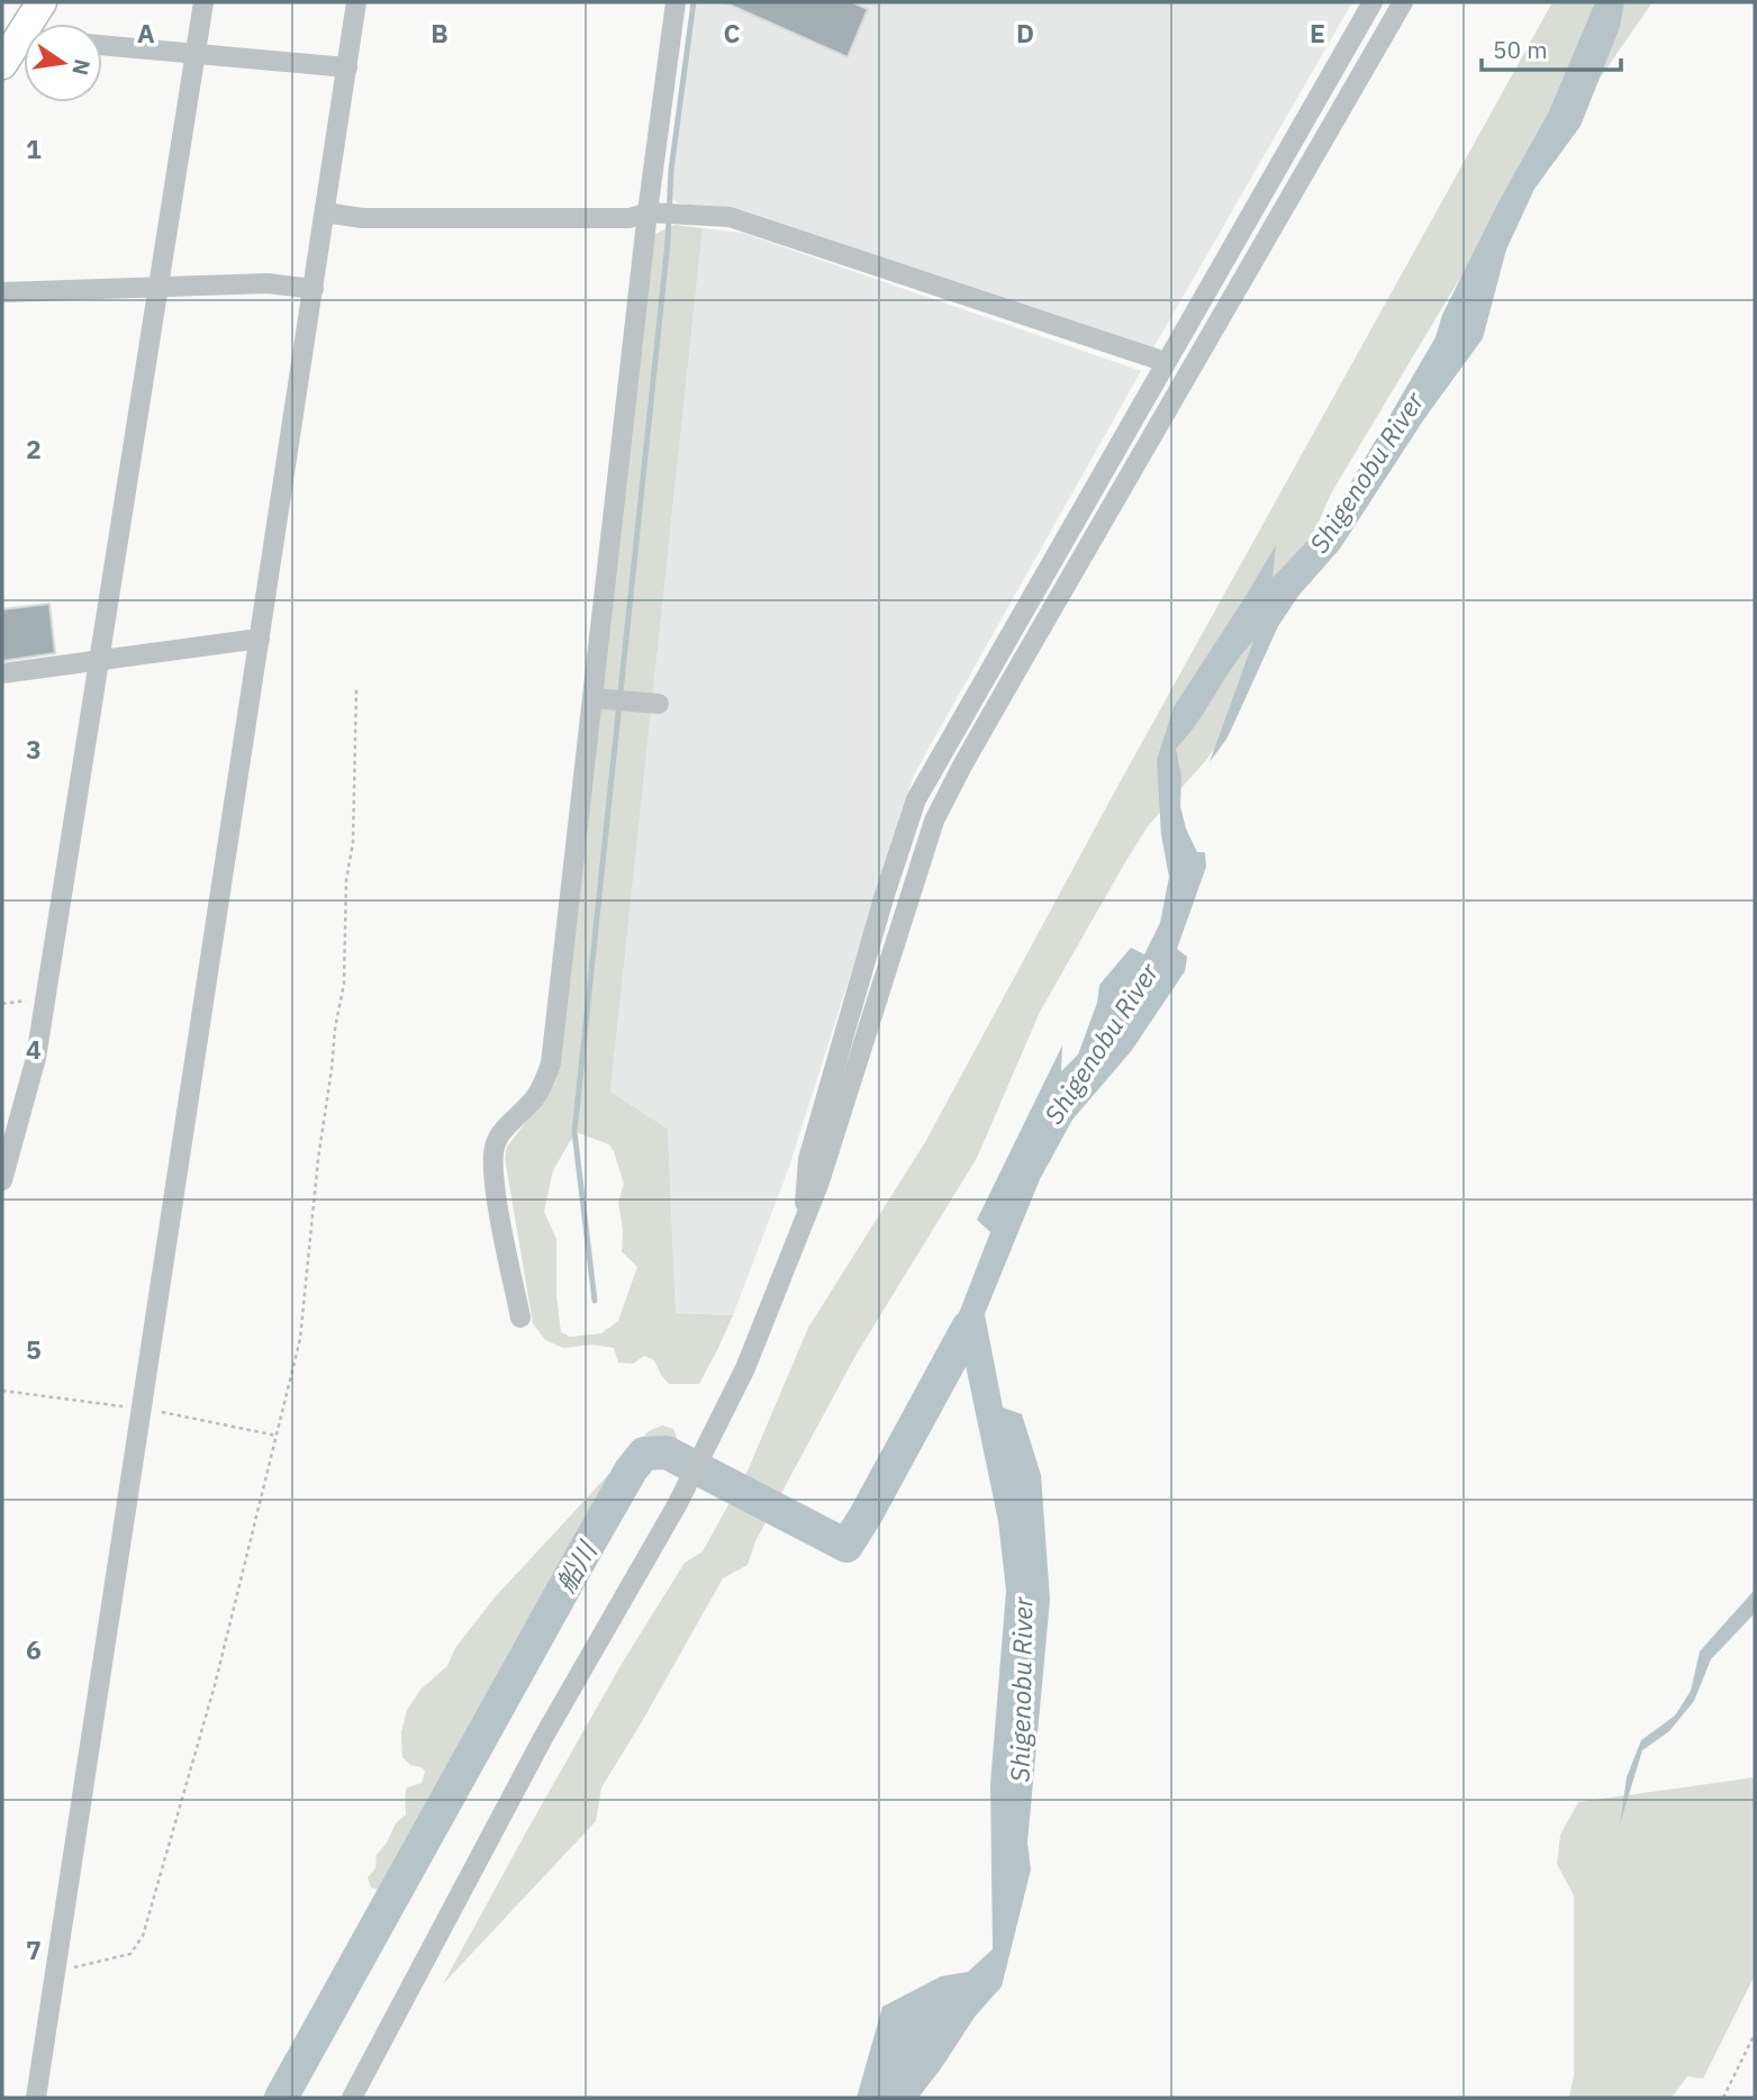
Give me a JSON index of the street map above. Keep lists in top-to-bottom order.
{
  "water": ["Shigenobu River", "船川"],
  "scale_bar": "50 m",
  "north": "right",
  "grid": {
    "columns": [
      "A",
      "B",
      "C",
      "D",
      "E"
    ],
    "rows": [
      "1",
      "2",
      "3",
      "4",
      "5",
      "6",
      "7"
    ]
  }
}
